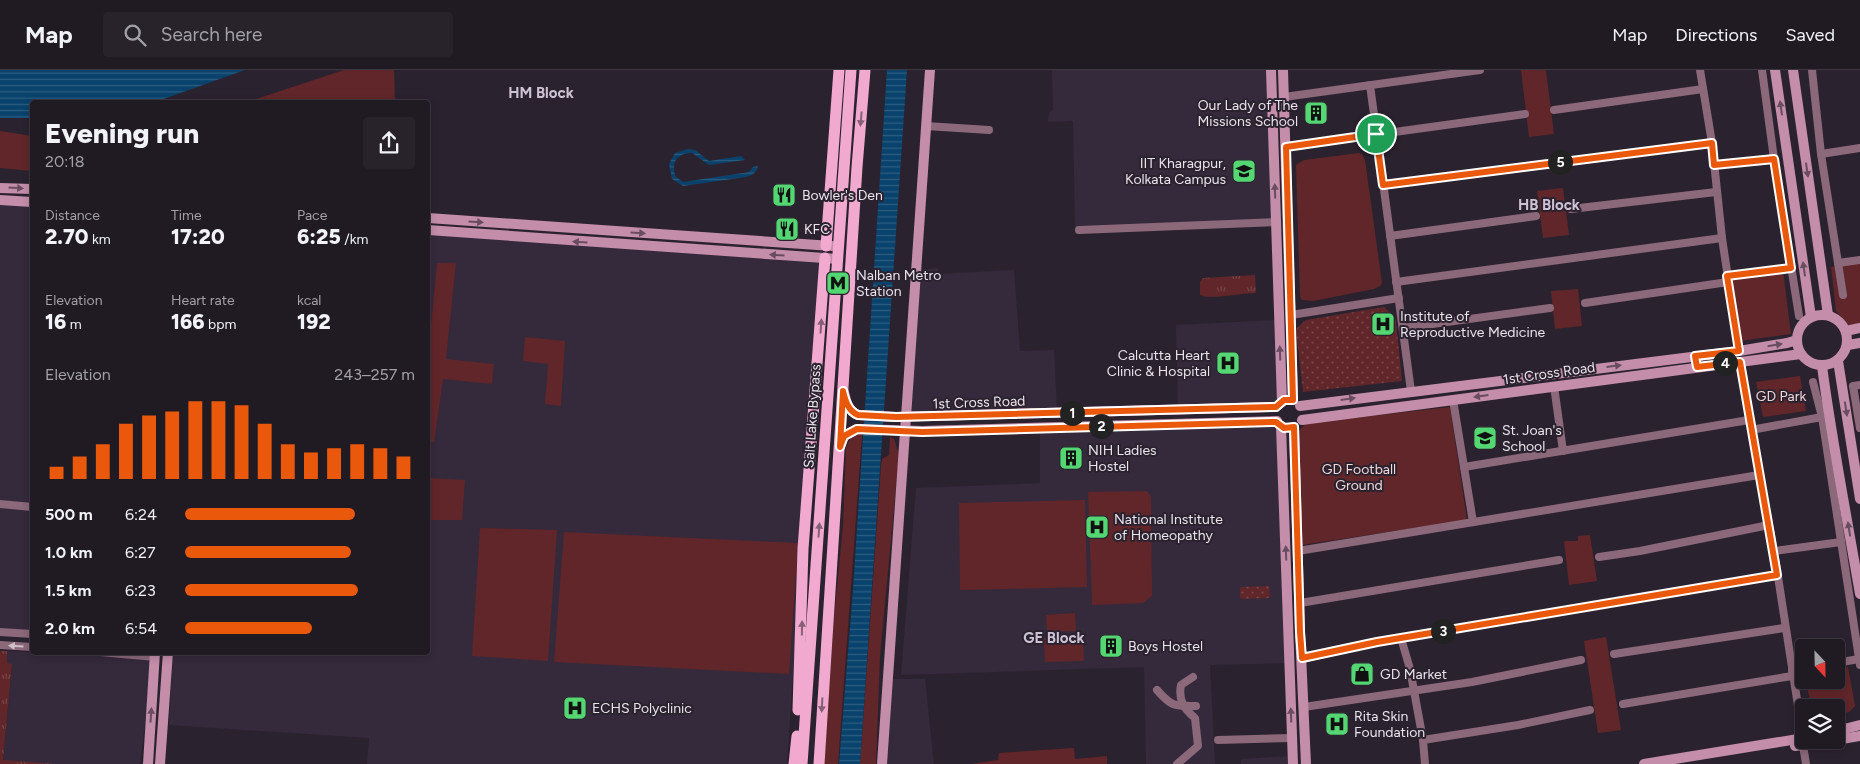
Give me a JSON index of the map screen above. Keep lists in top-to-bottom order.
{
  "streets": {
    "main road": ["Salt Lake Bypass"],
    "street": ["1st Cross Road"]
  },
  "districts": ["HM Block", "HB Block", "GE Block"],
  "parks": ["GD Park", "GD Football Ground"],
  "places": {
    "building": ["Our Lady of The Missions School", "NIH Ladies Hostel", "Boys Hostel"],
    "school or university": ["IIT Kharagpur, Kolkata Campus", "St. Joan's School"],
    "restaurant": ["Bowler's Den", "KFC"],
    "metro station": ["Nalban Metro Station"],
    "hospital": [
      "Institute of Reproductive Medicine",
      "Calcutta Heart Clinic & Hospital",
      "National Institute of Homeopathy",
      "ECHS Polyclinic",
      "Rita Skin Foundation"
    ],
    "shop": ["GD Market"]
  },
  "north": "bottom",
  "page": {
    "header": "Map",
    "search": "Search here",
    "nav": ["Map", "Directions", "Saved"],
    "heading": ["Evening run", "20:18"],
    "pins": [
      "5",
      "4",
      "1",
      "2",
      "3"
    ],
    "stats": [
      ["Distance", "2.70 km"],
      ["Time", "17:20"],
      ["Pace", "6:25 /km"],
      ["Elevation", "16 m"],
      ["Heart rate", "166 bpm"],
      ["kcal", "192"]
    ],
    "chart": ["Elevation", "243–257 m"],
    "list": [
      {
        "name": "500 m",
        "note": "6:24"
      },
      {
        "name": "1.0 km",
        "note": "6:27"
      },
      {
        "name": "1.5 km",
        "note": "6:23"
      },
      {
        "name": "2.0 km",
        "note": "6:54"
      }
    ]
  }
}
